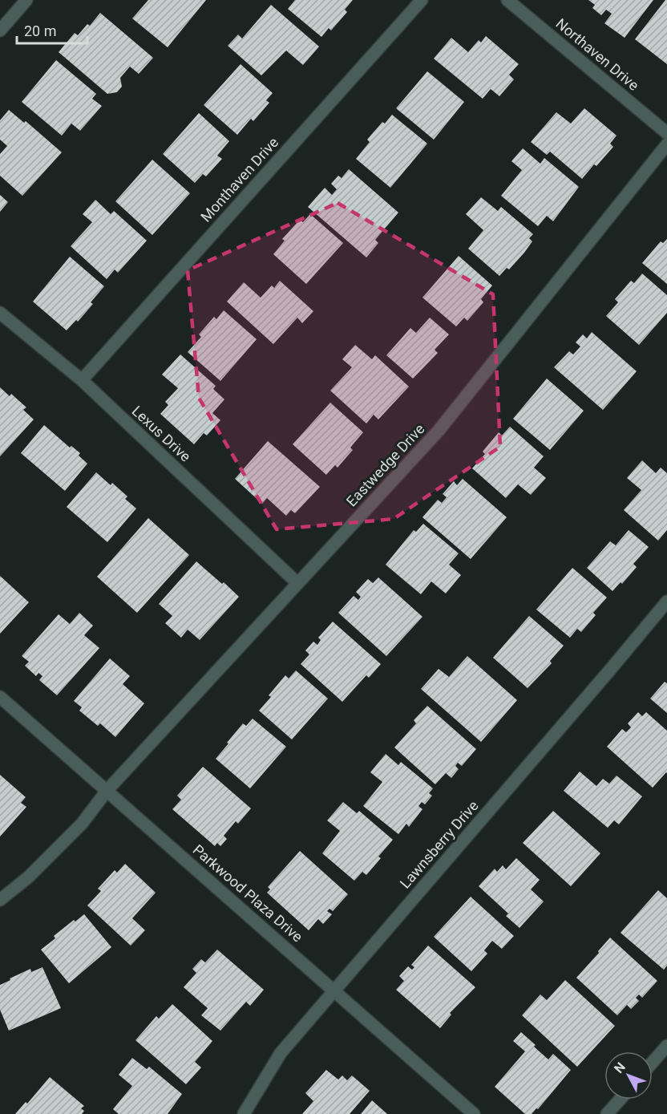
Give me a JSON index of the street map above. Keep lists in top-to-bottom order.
{
  "streets": {
    "street": [
      "Northaven Drive",
      "Monthaven Drive",
      "Lexus Drive",
      "Eastwedge Drive",
      "Lawnsberry Drive",
      "Parkwood Plaza Drive"
    ]
  },
  "crossings": [
    ["Monthaven Drive", "Lexus Drive"],
    ["Lexus Drive", "Eastwedge Drive"],
    ["Eastwedge Drive", "Parkwood Plaza Drive"],
    ["Lawnsberry Drive", "Parkwood Plaza Drive"]
  ],
  "scale_bar": "20 m",
  "north": "top left"
}
